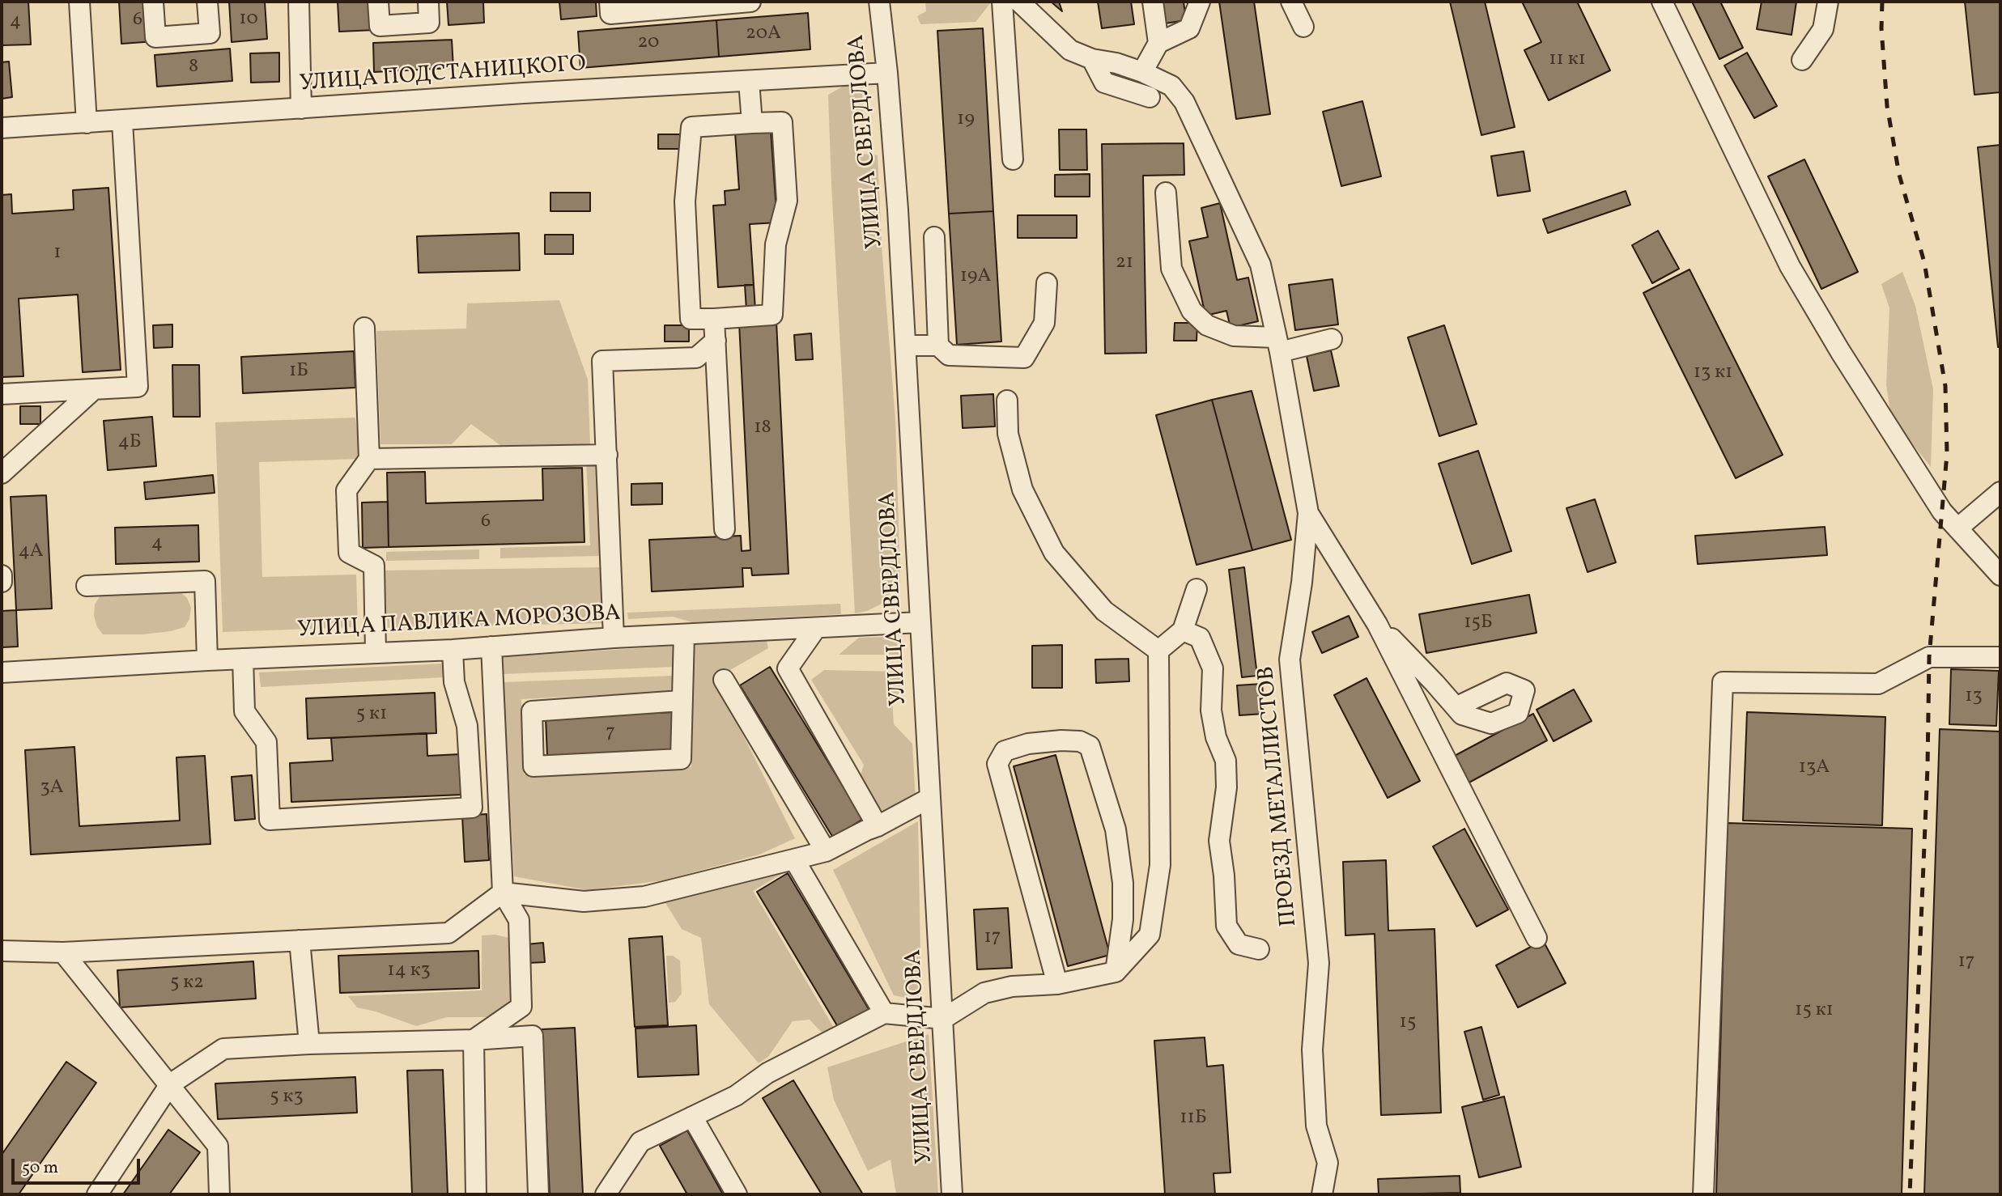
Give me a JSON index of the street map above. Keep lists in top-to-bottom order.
{
  "streets": {
    "street": [
      "УЛИЦА ПОДСТАНИЦКОГО",
      "УЛИЦА СВЕРДЛОВА",
      "УЛИЦА ПАВЛИКА МОРОЗОВА",
      "ПРОЕЗД МЕТАЛЛИСТОВ"
    ]
  },
  "crossings": [
    ["УЛИЦА ПОДСТАНИЦКОГО", "УЛИЦА СВЕРДЛОВА"],
    ["УЛИЦА СВЕРДЛОВА", "УЛИЦА ПАВЛИКА МОРОЗОВА"]
  ],
  "house_numbers": [
    "10",
    "6",
    "4",
    "20А",
    "20",
    "11 к1",
    "8",
    "19",
    "1",
    "21",
    "19А",
    "1Б",
    "13 к1",
    "18",
    "4Б",
    "6",
    "4",
    "4А",
    "15Б",
    "13",
    "5 к1",
    "7",
    "13А",
    "3А",
    "17",
    "17",
    "14 к3",
    "5 к2",
    "15 к1",
    "15",
    "5 к3",
    "11Б"
  ],
  "scale_bar": "50 m"
}
